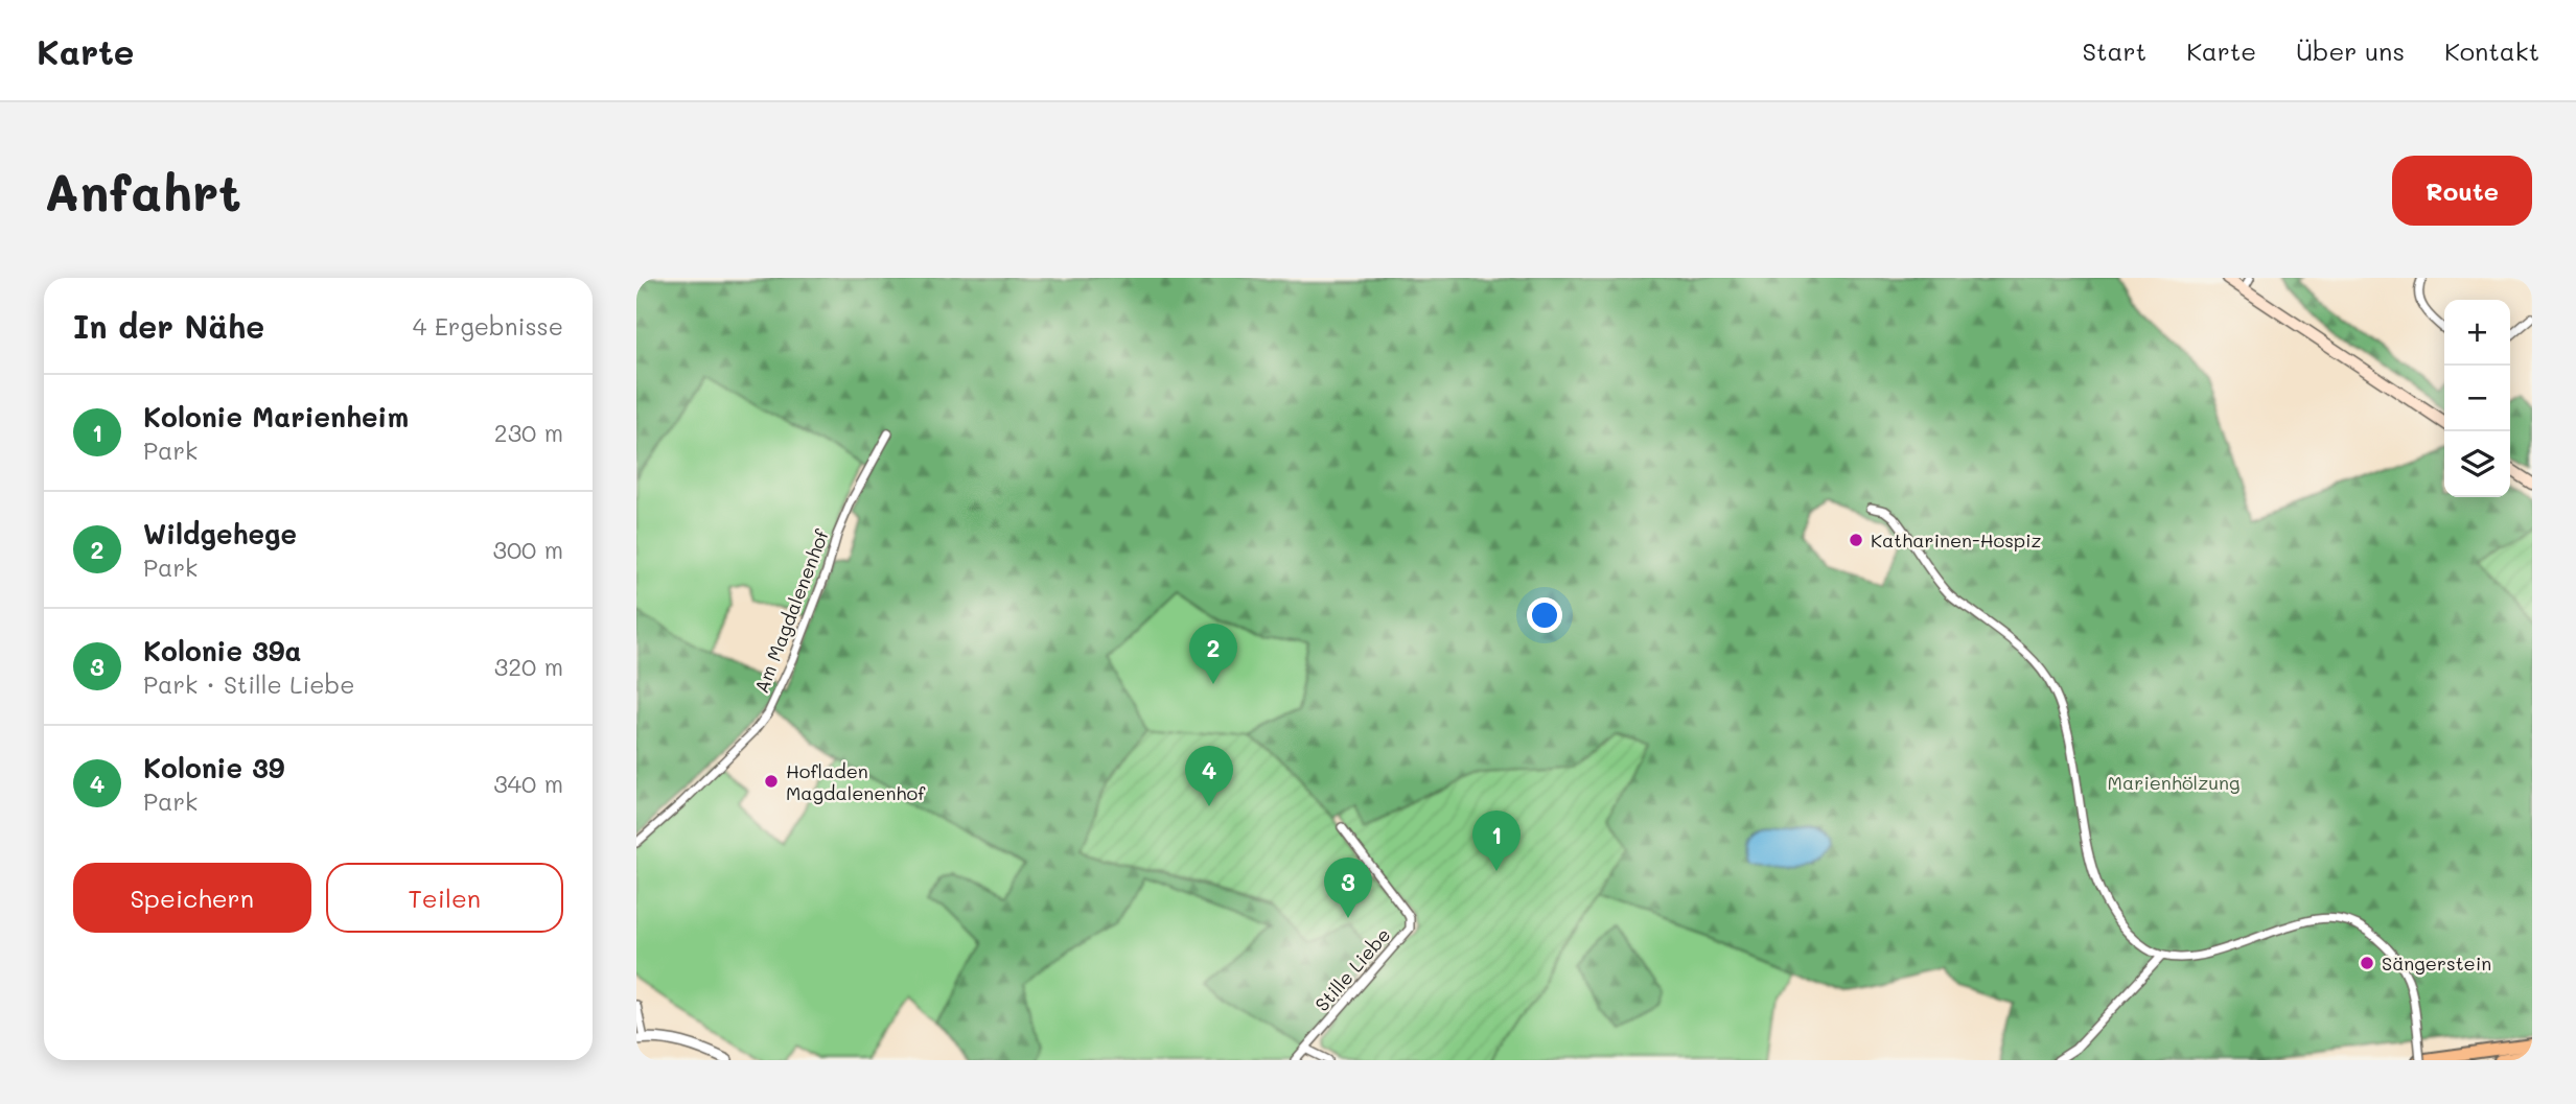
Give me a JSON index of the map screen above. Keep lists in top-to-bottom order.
{
  "streets": {
    "street": ["Am Magdalenenhof", "Stille Liebe"]
  },
  "parks": ["Marienhölzung"],
  "places": ["Katharinen-Hospiz", "Hofladen Magdalenenhof", "Sängerstein"],
  "page": {
    "header": "Karte",
    "nav": [
      "Start",
      "Karte",
      "Über uns",
      "Kontakt"
    ],
    "buttons": [
      "Route",
      ["Speichern", "Teilen"]
    ],
    "title": "Anfahrt",
    "heading": ["In der Nähe", "4 Ergebnisse"],
    "map_buttons": ["+", "−"],
    "list": [
      {
        "mark": "1",
        "name": "Kolonie Marienheim",
        "note": "Park",
        "value": "230 m"
      },
      {
        "mark": "2",
        "name": "Wildgehege",
        "note": "Park",
        "value": "300 m"
      },
      {
        "mark": "3",
        "name": "Kolonie 39a",
        "note": "Park · Stille Liebe",
        "value": "320 m"
      },
      {
        "mark": "4",
        "name": "Kolonie 39",
        "note": "Park",
        "value": "340 m"
      }
    ],
    "pins": [
      "2",
      "4",
      "1",
      "3"
    ]
  }
}
